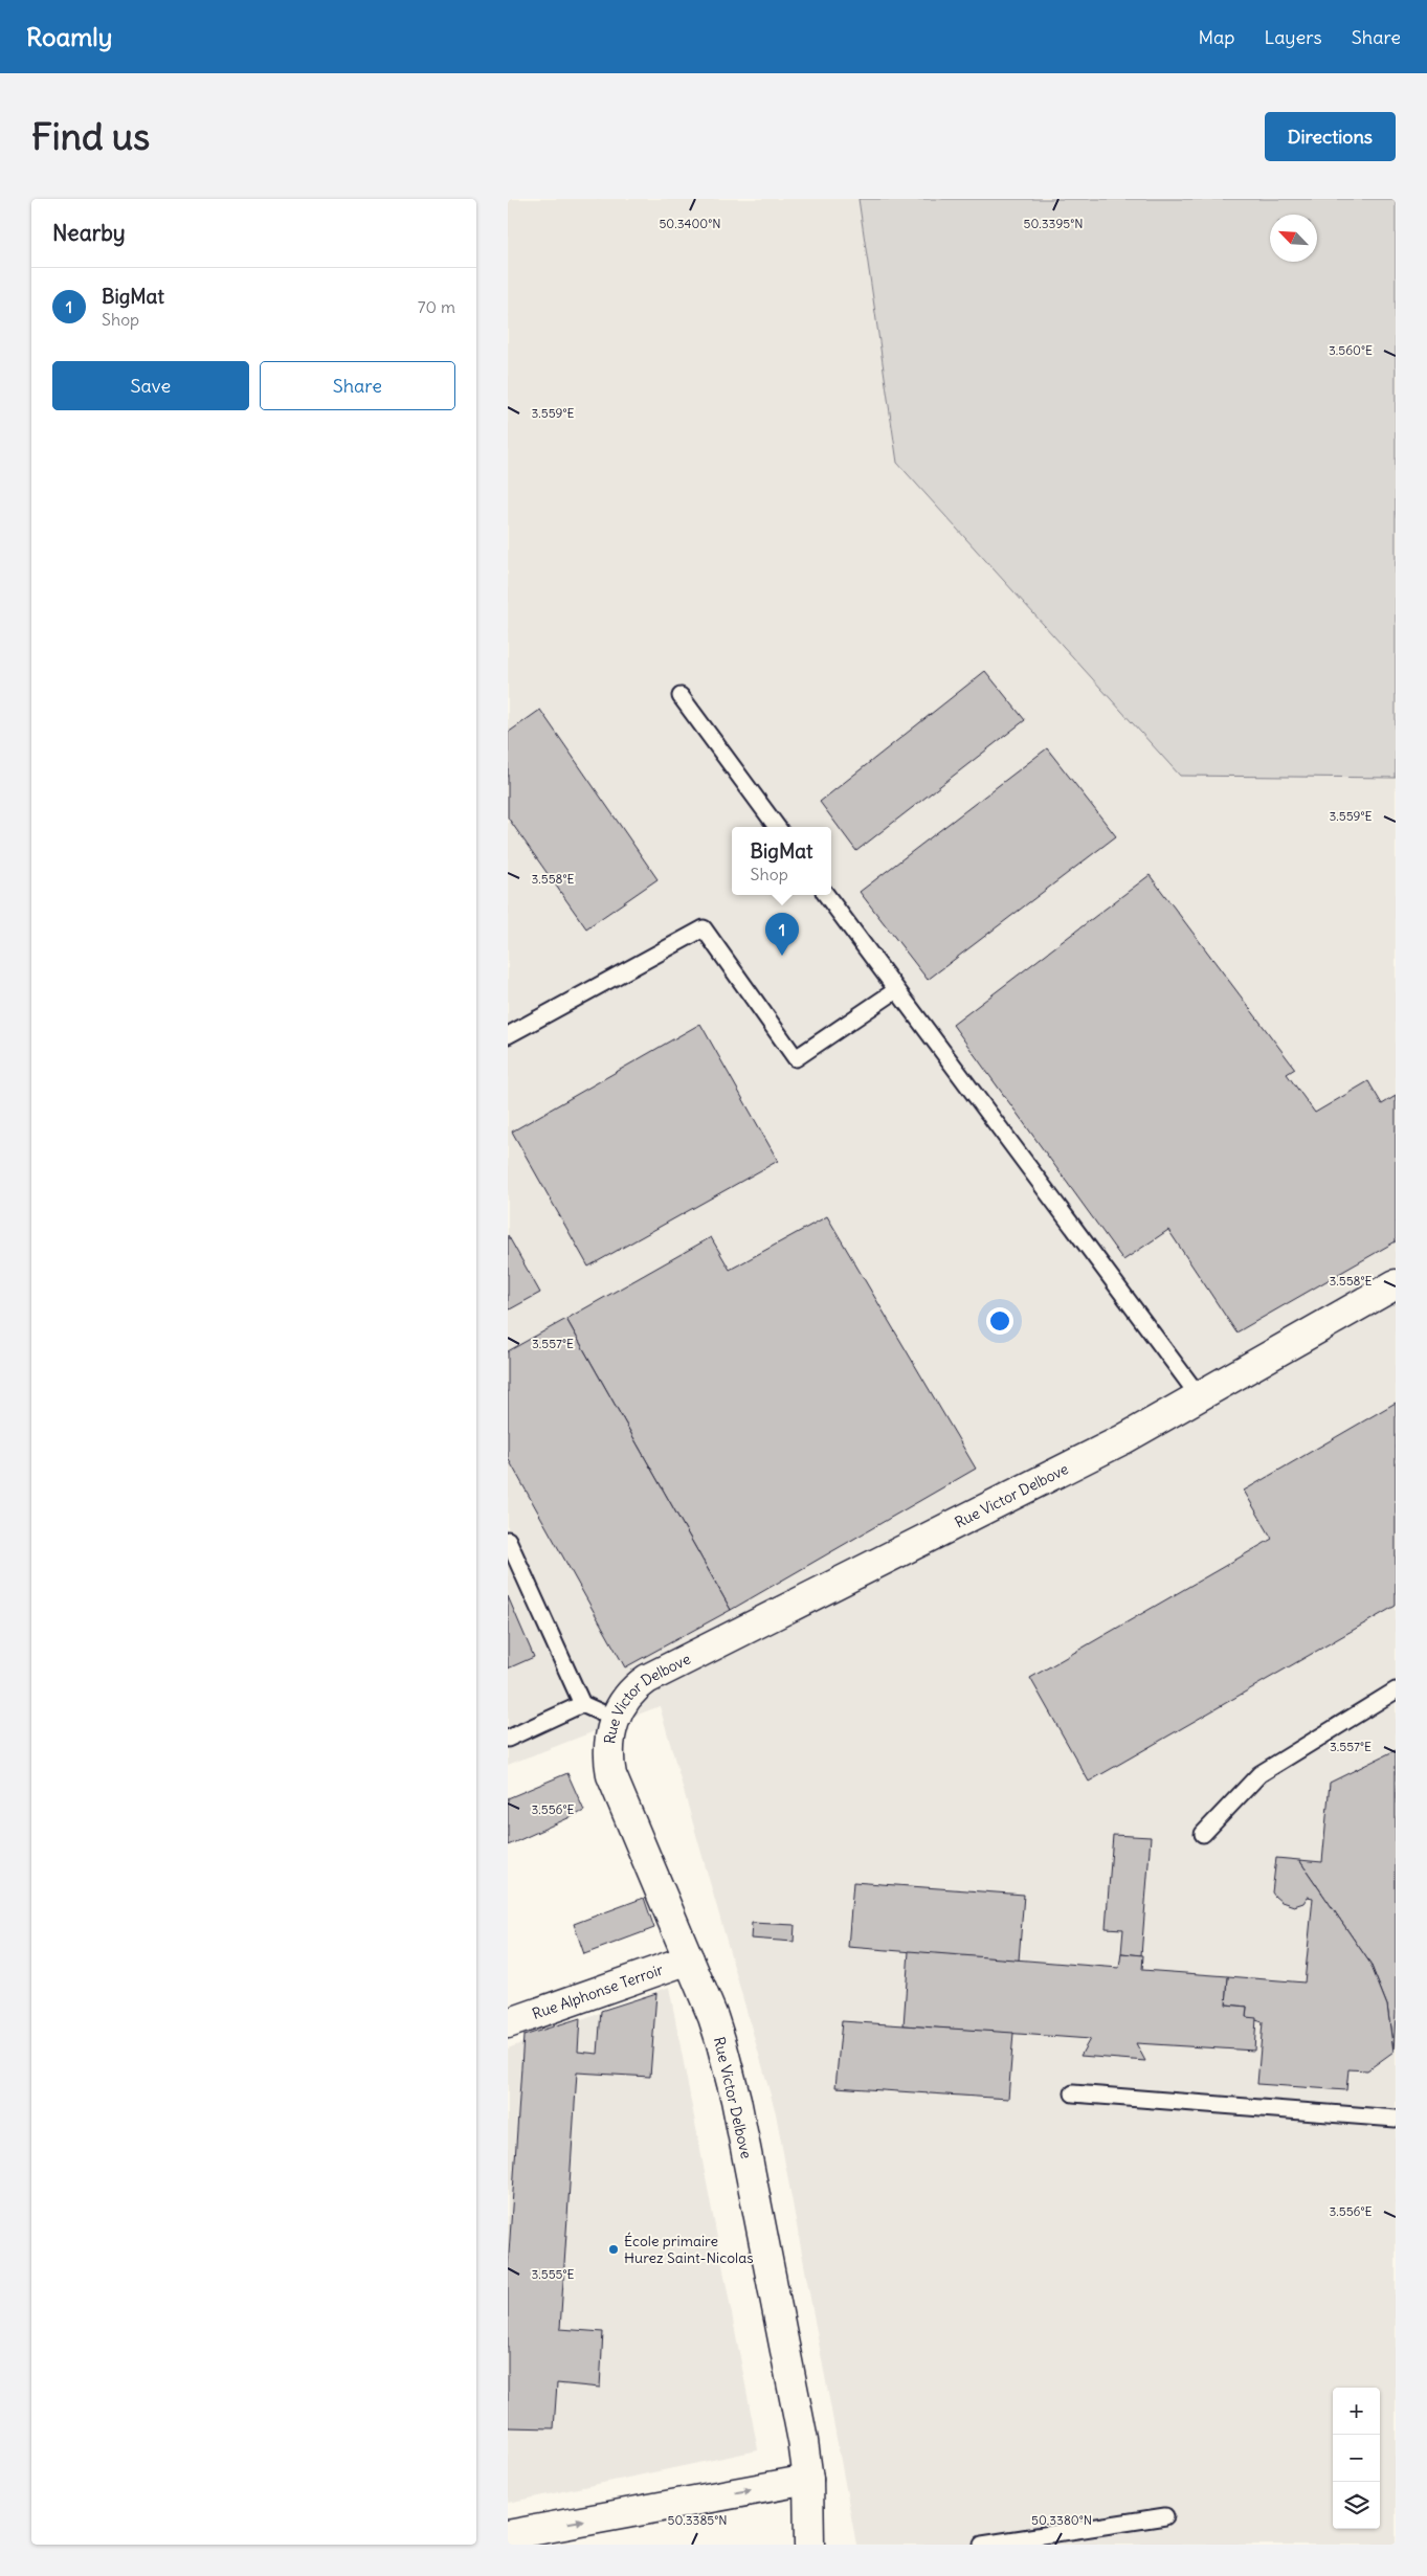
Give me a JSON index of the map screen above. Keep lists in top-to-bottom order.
{
  "streets": {
    "street": ["Rue Victor Delbove", "Rue Alphonse Terroir"]
  },
  "crossings": [
    ["Rue Victor Delbove", "Rue Alphonse Terroir"]
  ],
  "places": ["École primaire Hurez Saint-Nicolas"],
  "north": "top left",
  "page": {
    "header": "Roamly",
    "nav": ["Map", "Layers", "Share"],
    "buttons": [
      "Directions",
      ["Save", "Share"]
    ],
    "title": "Find us",
    "heading": "Nearby",
    "list": [
      {
        "mark": "1",
        "name": "BigMat",
        "note": "Shop",
        "value": "70 m"
      }
    ],
    "popup": ["BigMat", "Shop"],
    "pins": "1",
    "map_buttons": ["+", "−"]
  },
  "coordinates": [
    "50.3400°N",
    "50.3395°N",
    "3.560°E",
    "3.559°E",
    "3.558°E",
    "3.557°E",
    "3.556°E",
    "3.555°E",
    "50.3385°N",
    "50.3380°N"
  ]
}
